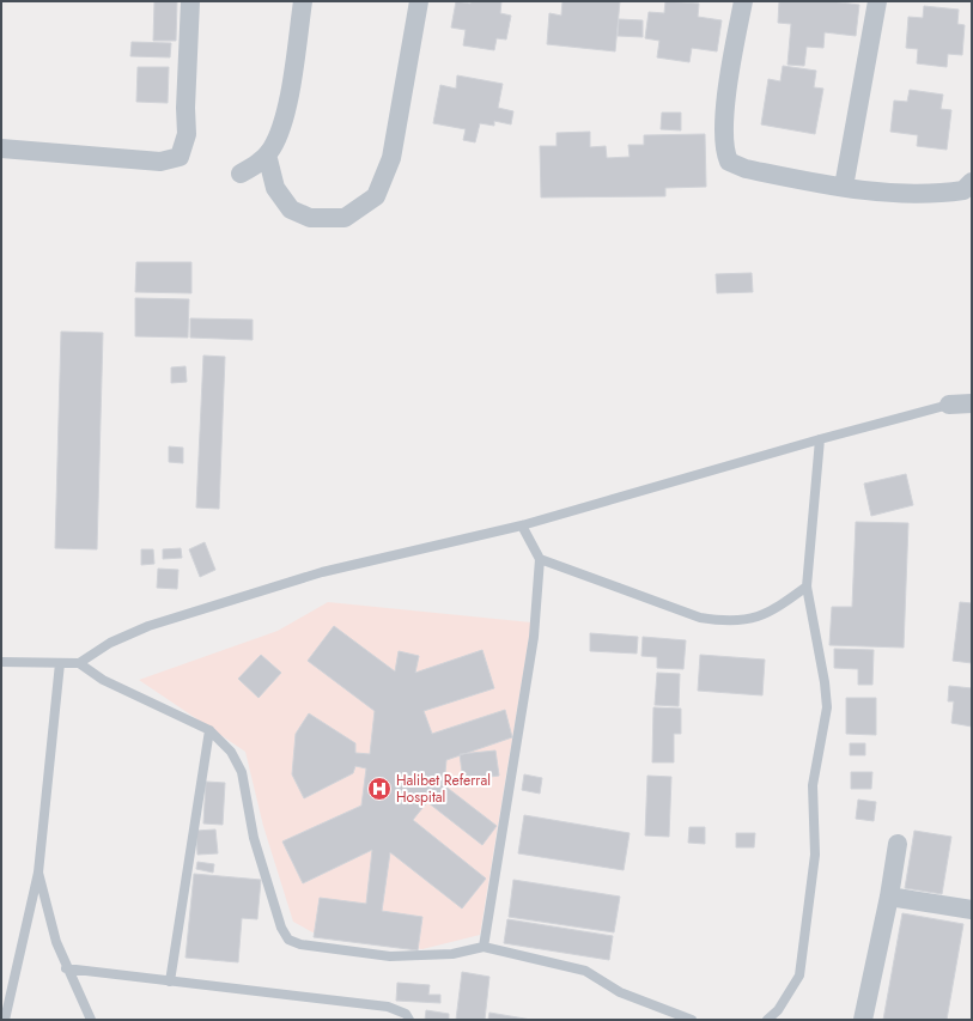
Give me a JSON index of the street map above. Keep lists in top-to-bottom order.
{
  "places": {
    "hospital": ["Halibet Referral Hospital"]
  }
}
